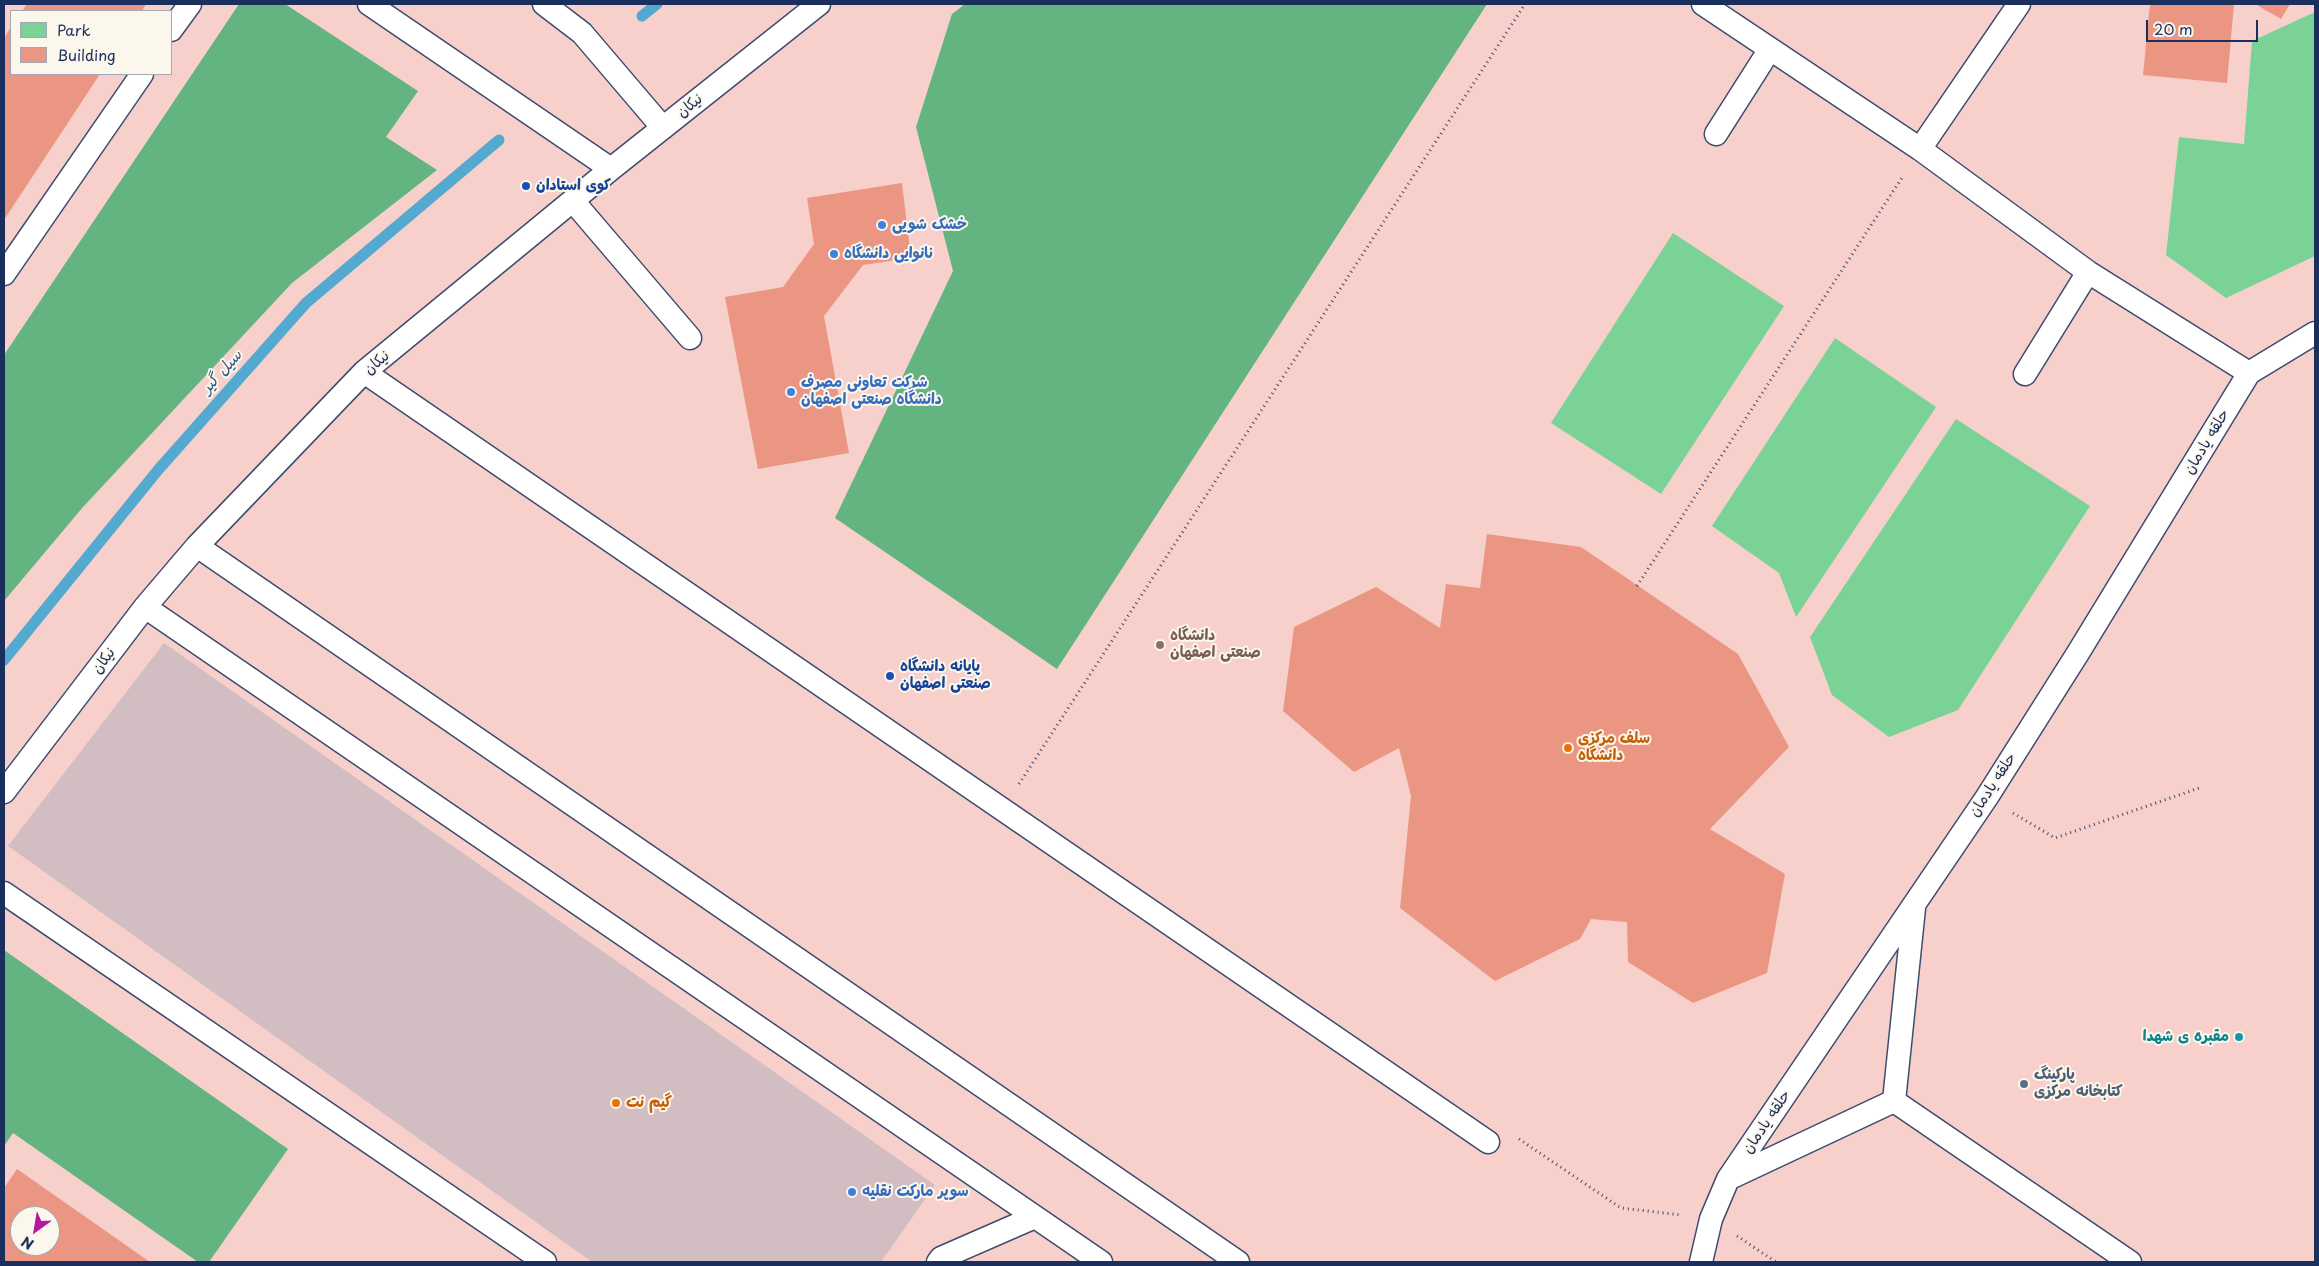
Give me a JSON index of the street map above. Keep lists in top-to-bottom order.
{
  "streets": {
    "lane": ["نیکان", "حلقه یادمان"]
  },
  "water": ["سیل گیر"],
  "places": [
    "کوی استادان",
    "خشک شویی",
    "نانوایی دانشگاه",
    "شرکت تعاونی مصرف دانشگاه صنعتی اصفهان",
    "دانشگاه صنعتی اصفهان",
    "پایانه دانشگاه صنعتی اصفهان",
    "سلف مرکزی دانشگاه",
    "مقبره ی شهدا",
    "پارکینگ کتابخانه مرکزی",
    "گیم نت",
    "سوپر مارکت نقلیه"
  ],
  "legend": ["Park", "Building"],
  "scale_bar": "20 m",
  "north": "bottom left"
}
